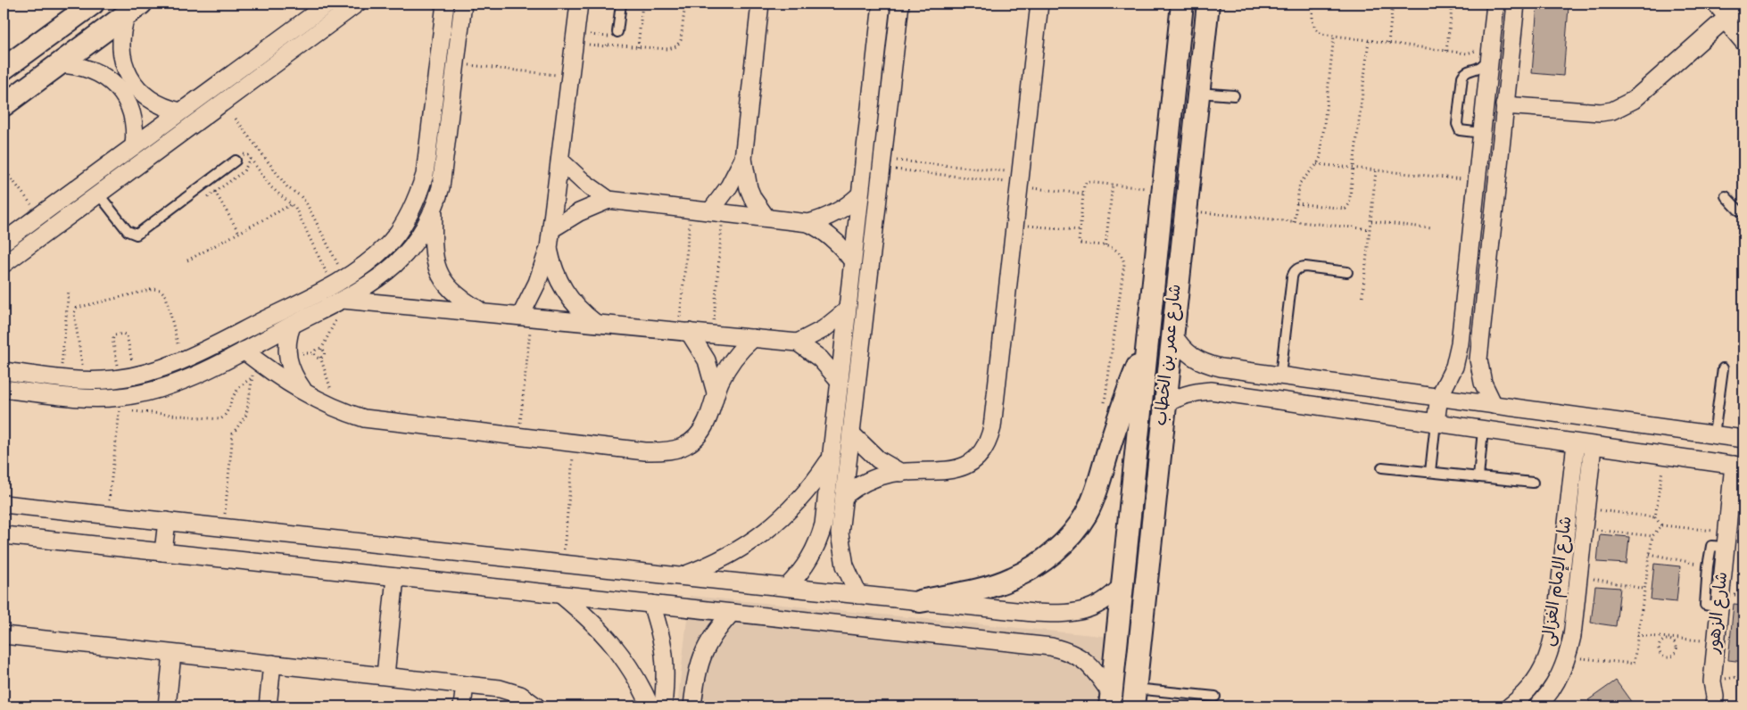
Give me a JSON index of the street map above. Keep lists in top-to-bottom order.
{
  "streets": {
    "street": ["شارع عمر بن الخطاب", "شارع الإمام الغزالى", "شارع الزهور"]
  }
}
